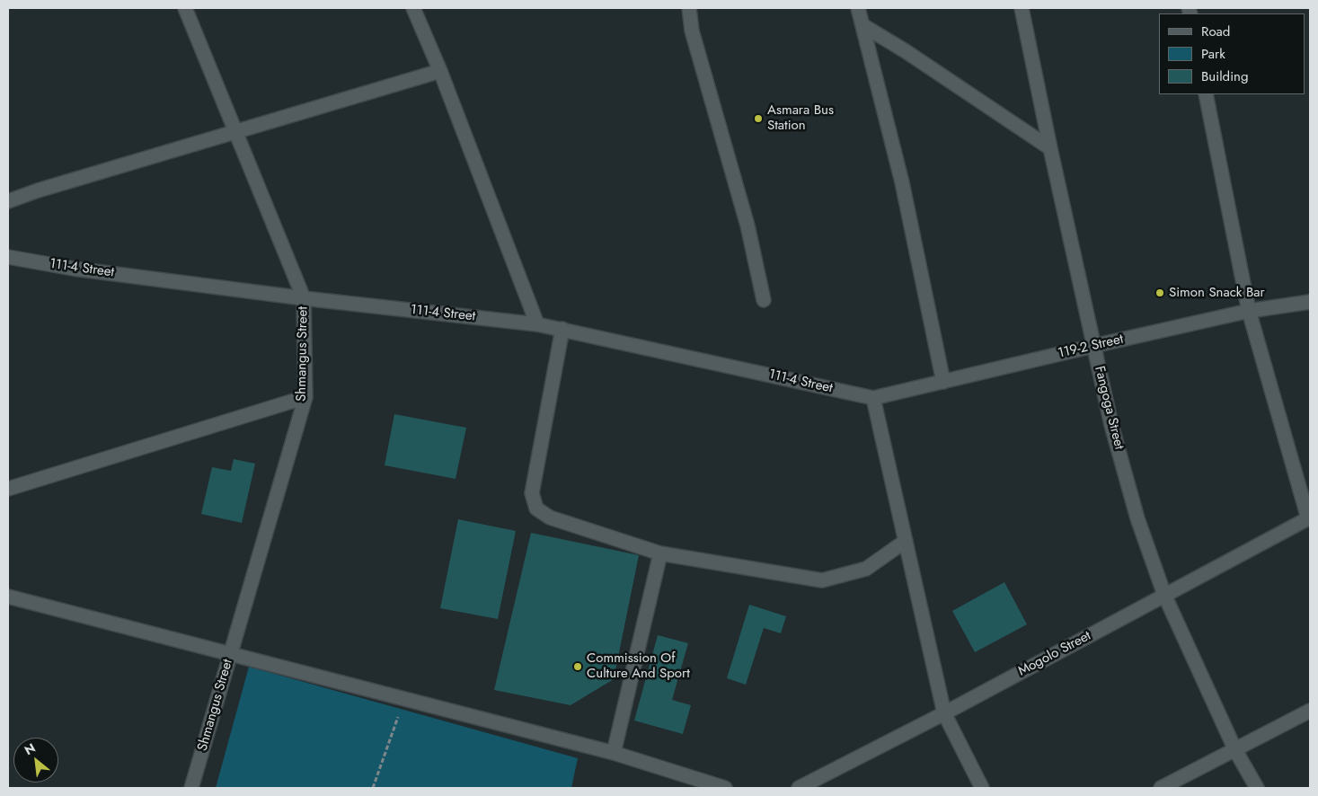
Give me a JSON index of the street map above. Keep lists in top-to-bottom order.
{
  "streets": {
    "street": [
      "111-4 Street",
      "119-2 Street",
      "Shmangus Street",
      "Fangoga Street",
      "Mogolo Street"
    ]
  },
  "crossings": [
    ["111-4 Street", "119-2 Street"],
    ["111-4 Street", "Shmangus Street"],
    ["119-2 Street", "Fangoga Street"],
    ["Fangoga Street", "Mogolo Street"]
  ],
  "places": ["Asmara Bus Station", "Simon Snack Bar", "Commission Of Culture And Sport"],
  "legend": ["Road", "Park", "Building"],
  "north": "top left"
}
